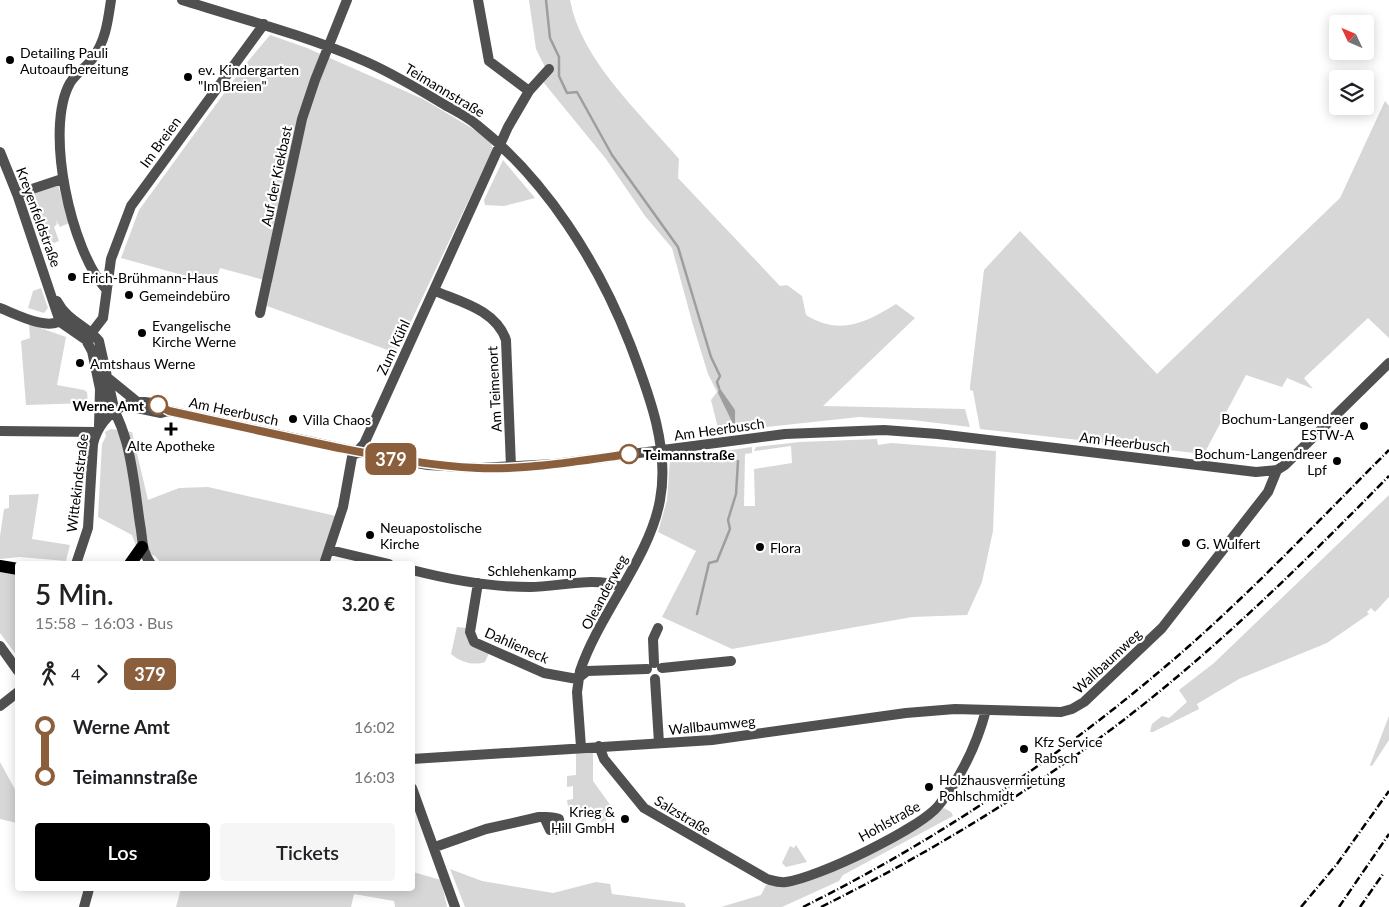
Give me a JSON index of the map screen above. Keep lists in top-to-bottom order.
{
  "streets": {
    "street": [
      "Teimannstraße",
      "Im Breien",
      "Auf der Kiekbast",
      "Kreyenfeldstraße",
      "Zum Kühl",
      "Am Teimenort",
      "Am Heerbusch",
      "Wittekindstraße",
      "Schlehenkamp",
      "Oleanderweg",
      "Dahlieneck",
      "Wallbaumweg",
      "Salzstraße",
      "Hohlstraße"
    ]
  },
  "crossings": [
    ["Teimannstraße", "Im Breien"],
    ["Teimannstraße", "Auf der Kiekbast"],
    ["Teimannstraße", "Zum Kühl"],
    ["Teimannstraße", "Am Heerbusch"],
    ["Teimannstraße", "Oleanderweg"],
    ["Im Breien", "Kreyenfeldstraße"],
    ["Kreyenfeldstraße", "Am Heerbusch"],
    ["Kreyenfeldstraße", "Wittekindstraße"],
    ["Zum Kühl", "Am Teimenort"],
    ["Zum Kühl", "Am Heerbusch"],
    ["Am Teimenort", "Am Heerbusch"],
    ["Am Heerbusch", "Wittekindstraße"],
    ["Am Heerbusch", "Oleanderweg"],
    ["Am Heerbusch", "Wallbaumweg"],
    ["Schlehenkamp", "Oleanderweg"],
    ["Schlehenkamp", "Dahlieneck"],
    ["Oleanderweg", "Dahlieneck"],
    ["Oleanderweg", "Wallbaumweg"],
    ["Wallbaumweg", "Salzstraße"],
    ["Wallbaumweg", "Hohlstraße"],
    ["Salzstraße", "Hohlstraße"]
  ],
  "places": {
    "other": [
      "Detailing Pauli Autoaufbereitung",
      "ev. Kindergarten \"Im Breien\"",
      "Erich-Brühmann-Haus",
      "Gemeindebüro",
      "Evangelische Kirche Werne",
      "Amtshaus Werne",
      "Werne Amt",
      "Villa Chaos",
      "Bochum-Langendreer ESTW-A",
      "Teimannstraße",
      "Bochum-Langendreer Lpf",
      "Neuapostolische Kirche",
      "G. Wulfert",
      "Flora",
      "Kfz Service Rabsch",
      "Holzhausvermietung Pohlschmidt",
      "Krieg & Hill GmbH"
    ],
    "health": ["Alte Apotheke"]
  },
  "lines": ["bus line 379"],
  "north": "top left",
  "page": {
    "on_map": "379",
    "heading": ["5 Min.", "15:58 – 16:03 · Bus", "3.20 €"],
    "legs": ["4", "379"],
    "list": [
      {
        "name": "Werne Amt",
        "value": "16:02"
      },
      {
        "name": "Teimannstraße",
        "value": "16:03"
      }
    ],
    "buttons": ["Los", "Tickets"]
  }
}
